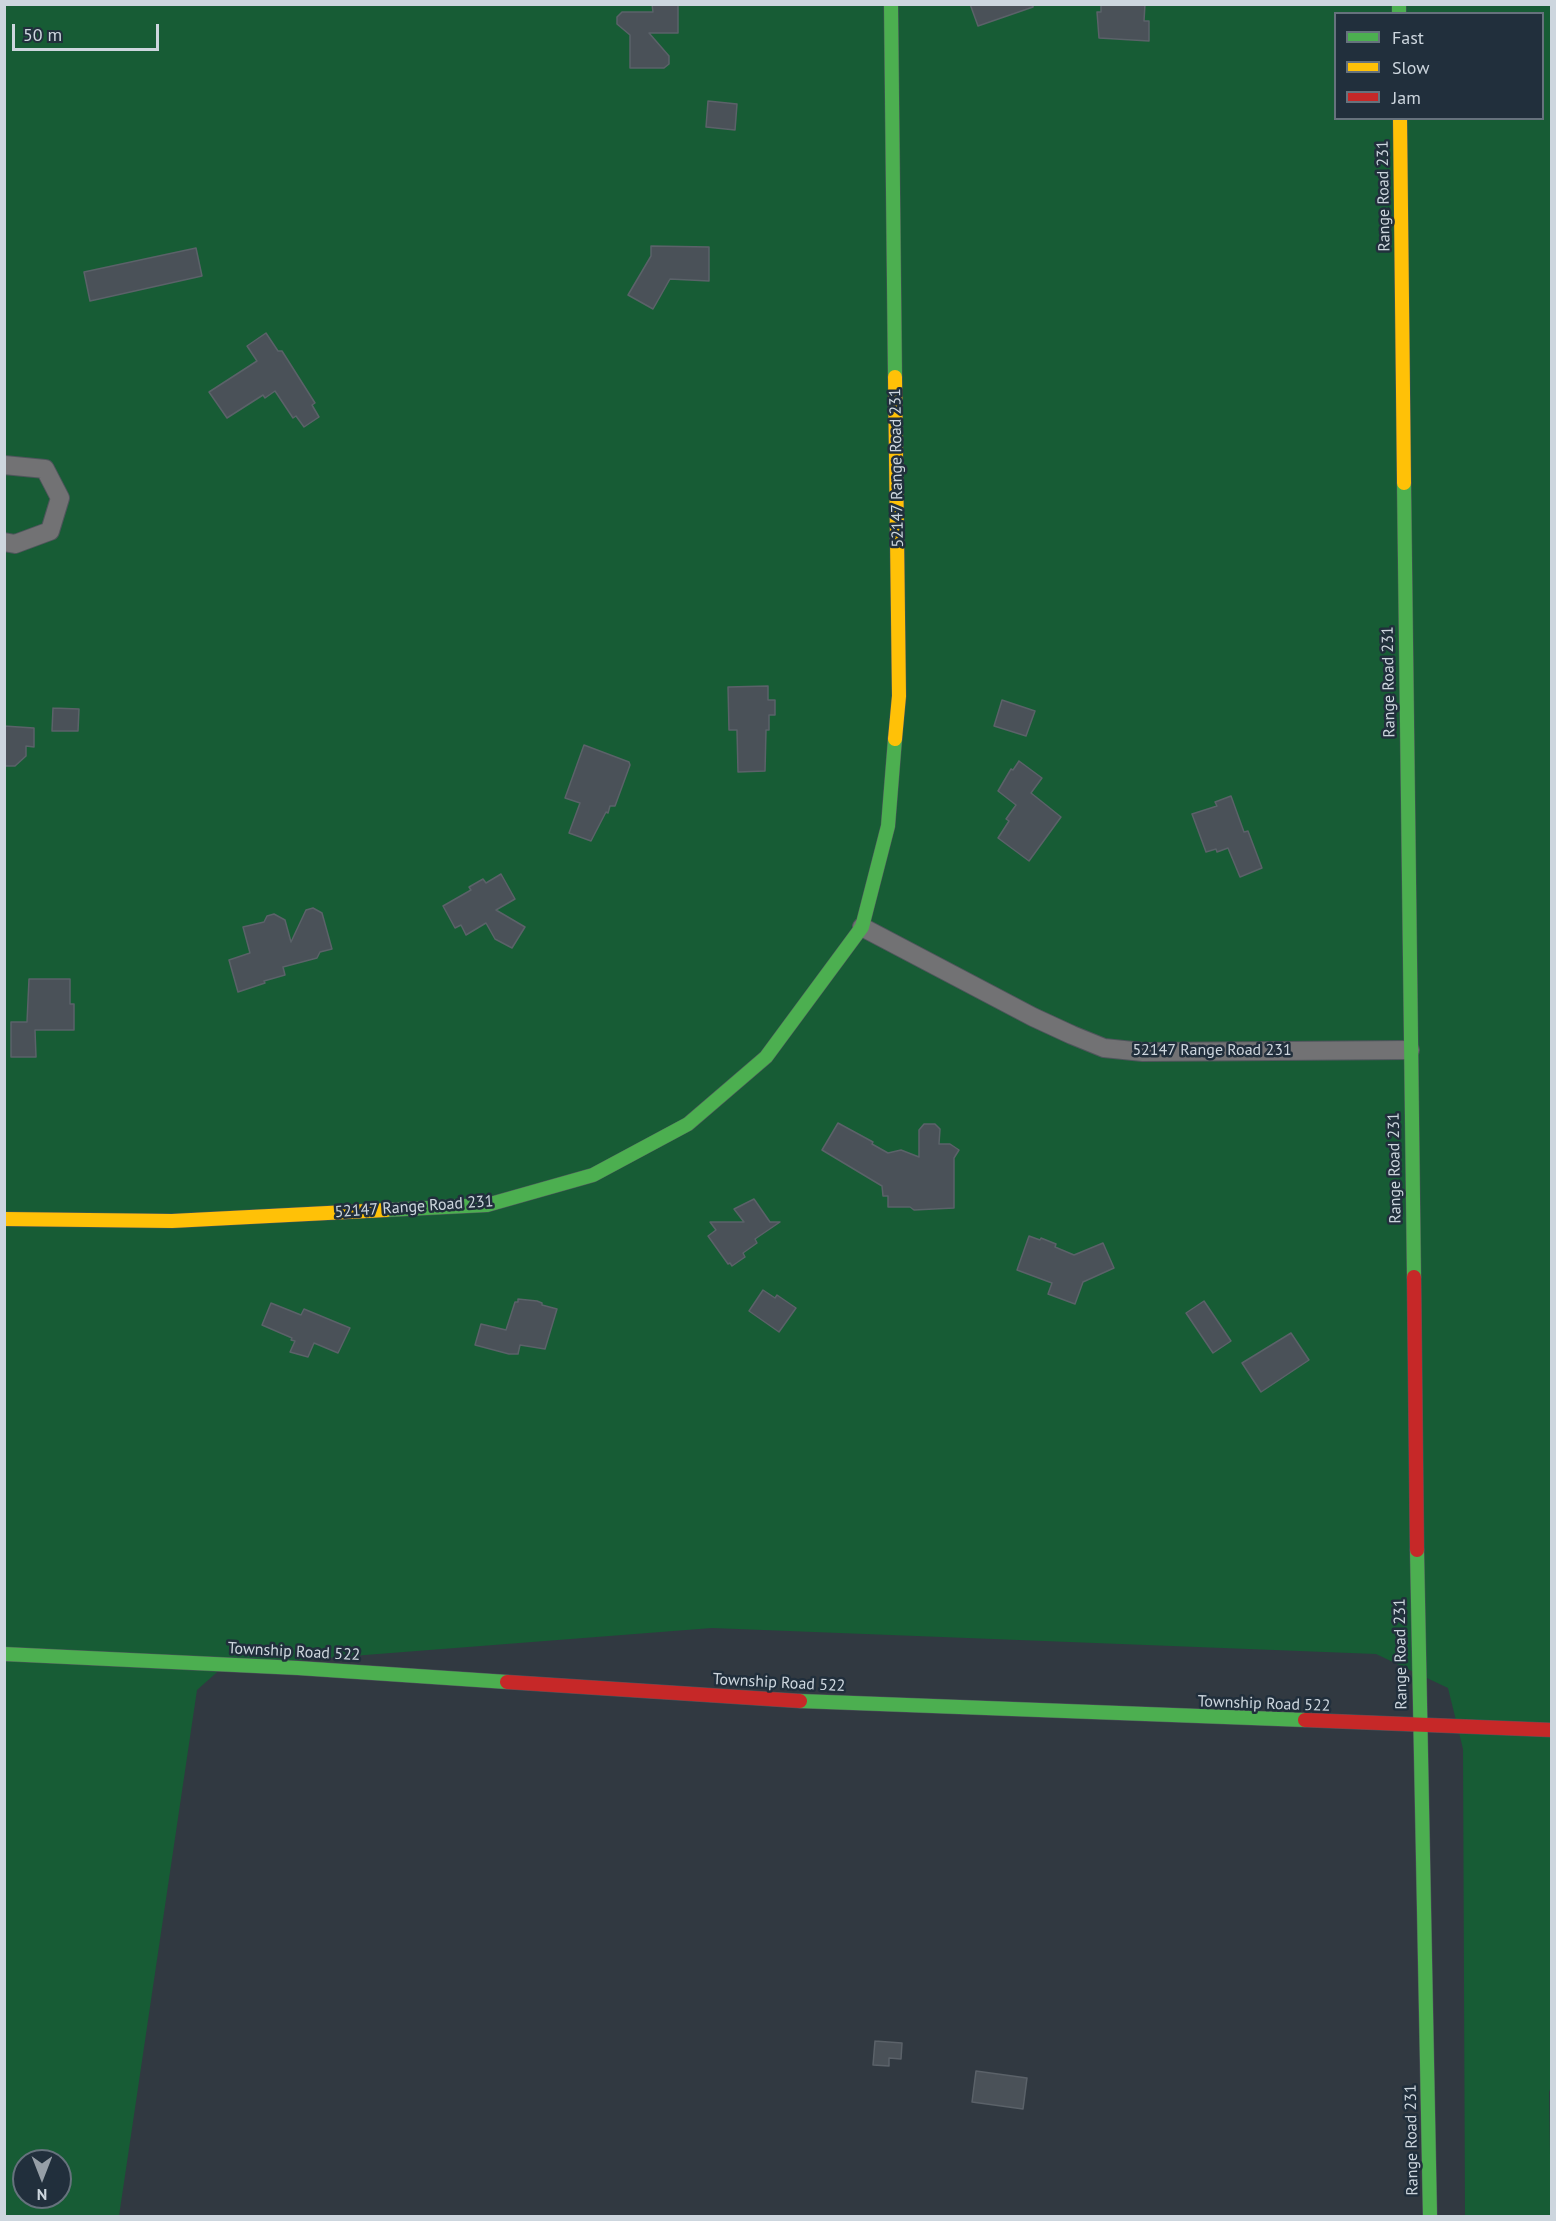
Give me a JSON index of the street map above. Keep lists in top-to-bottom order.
{
  "streets": {
    "street": ["Range Road 231", "52147 Range Road 231", "Township Road 522"]
  },
  "crossings": [
    ["Range Road 231", "52147 Range Road 231"],
    ["Range Road 231", "Township Road 522"]
  ],
  "legend": ["Fast", "Slow", "Jam"],
  "scale_bar": "50 m",
  "north": "bottom"
}
